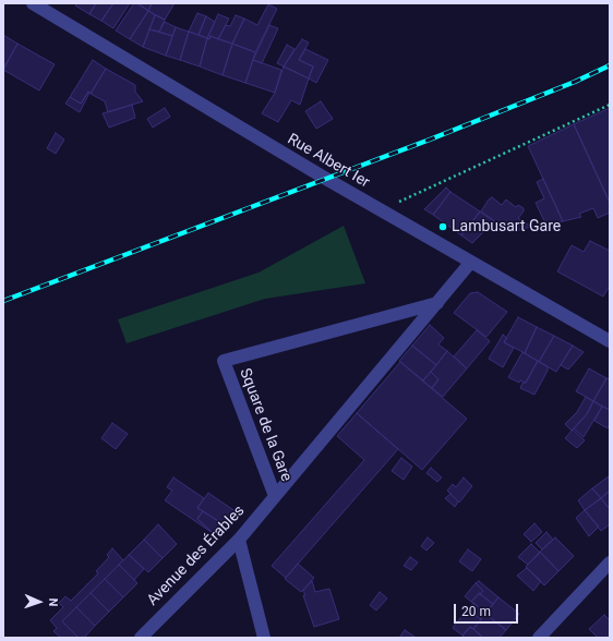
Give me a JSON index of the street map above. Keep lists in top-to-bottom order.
{
  "streets": {
    "street": ["Rue Albert Ier", "Square de la Gare", "Avenue des Érables"]
  },
  "crossings": [
    ["Rue Albert Ier", "Square de la Gare"],
    ["Square de la Gare", "Avenue des Érables"]
  ],
  "places": ["Lambusart Gare"],
  "scale_bar": "20 m",
  "north": "right"
}
